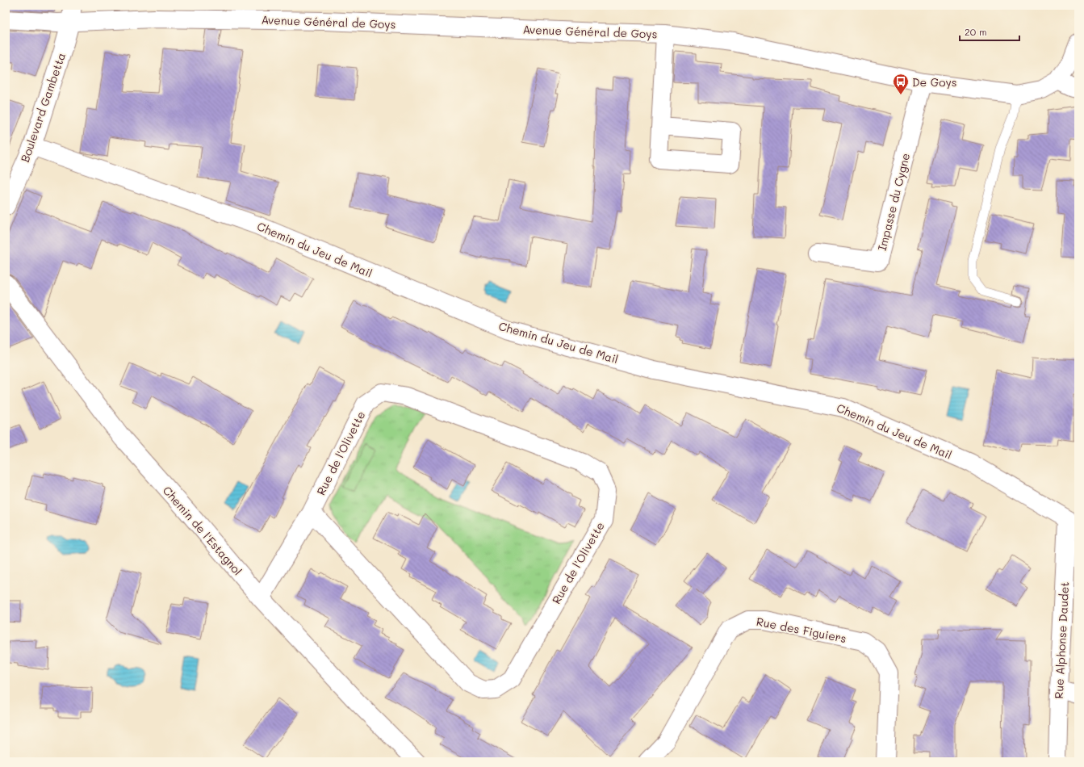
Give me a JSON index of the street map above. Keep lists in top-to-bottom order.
{
  "streets": {
    "street": [
      "Avenue Général de Goys",
      "Boulevard Gambetta",
      "Impasse du Cygne",
      "Chemin du Jeu de Mail",
      "Rue de l'Olivette",
      "Chemin de l'Estagnol",
      "Rue des Figuiers",
      "Rue Alphonse Daudet"
    ]
  },
  "crossings": [
    ["Avenue Général de Goys", "Boulevard Gambetta"],
    ["Avenue Général de Goys", "Impasse du Cygne"],
    ["Boulevard Gambetta", "Chemin du Jeu de Mail"],
    ["Chemin du Jeu de Mail", "Rue Alphonse Daudet"],
    ["Rue de l'Olivette", "Chemin de l'Estagnol"]
  ],
  "places": {
    "bus stop": ["De Goys"]
  },
  "scale_bar": "20 m"
}
